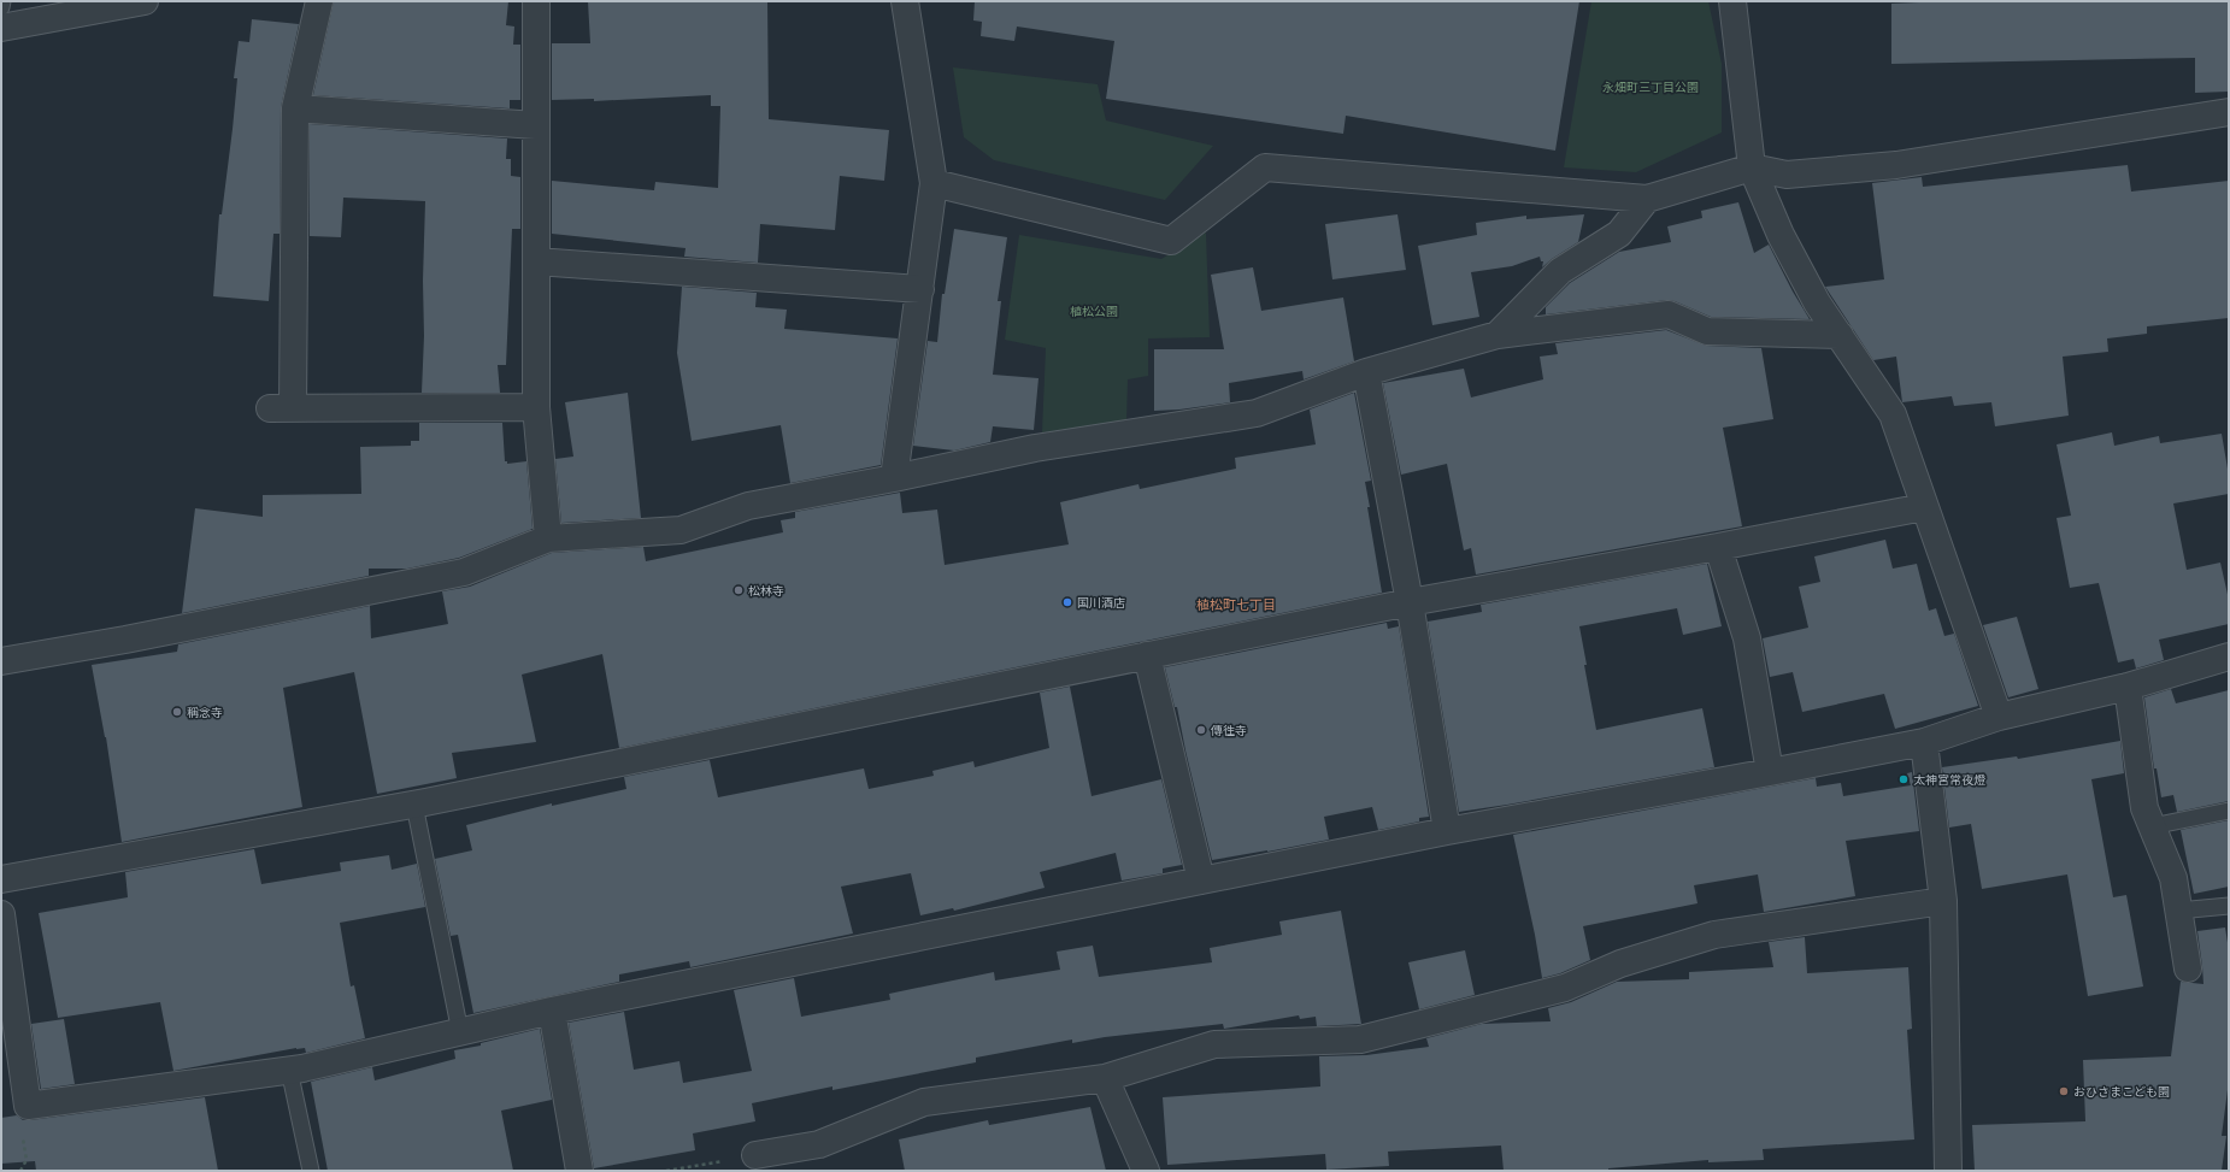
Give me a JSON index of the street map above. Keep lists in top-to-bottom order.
{
  "districts": ["植松町七丁目"],
  "parks": ["永畑町三丁目公園", "植松公園"],
  "places": [
    "松林寺",
    "国川酒店",
    "稱念寺",
    "傳徃寺",
    "太神宮常夜燈",
    "おひさまこども園"
  ]
}
